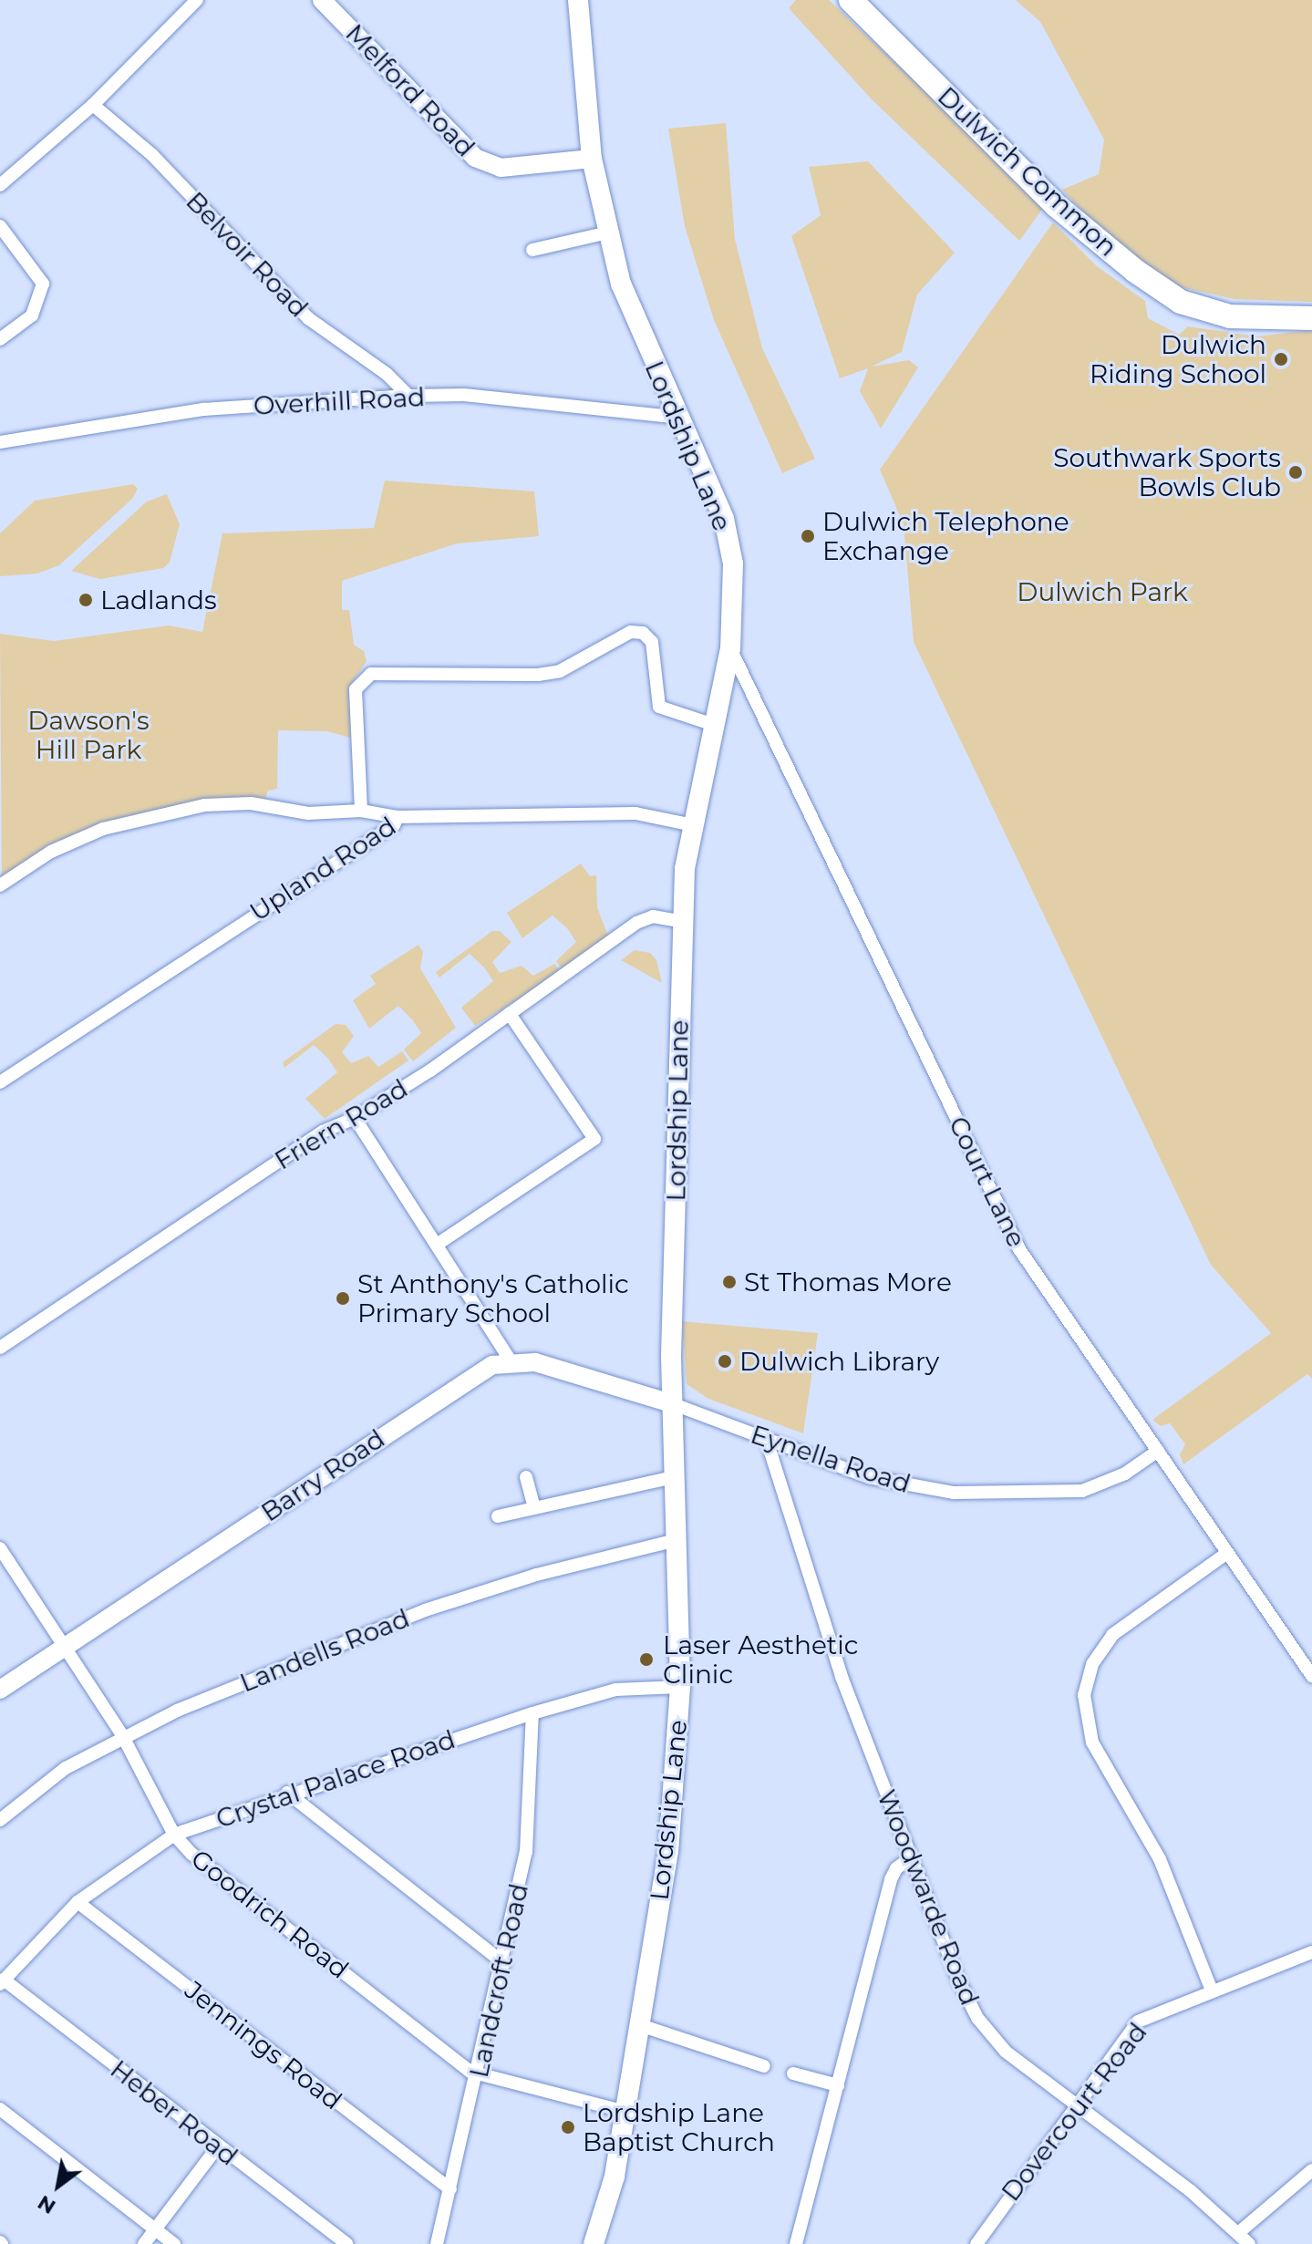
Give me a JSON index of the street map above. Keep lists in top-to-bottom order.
{
  "streets": {
    "highway": ["Dulwich Common"],
    "main road": ["Melford Road", "Lordship Lane", "Barry Road"],
    "street": [
      "Belvoir Road",
      "Overhill Road",
      "Upland Road",
      "Friern Road",
      "Court Lane",
      "Eynella Road",
      "Landells Road",
      "Crystal Palace Road",
      "Woodwarde Road",
      "Goodrich Road",
      "Landcroft Road",
      "Jennings Road",
      "Dovercourt Road",
      "Heber Road"
    ]
  },
  "crossings": [
    ["Melford Road", "Lordship Lane"],
    ["Belvoir Road", "Overhill Road"],
    ["Overhill Road", "Lordship Lane"],
    ["Lordship Lane", "Upland Road"],
    ["Lordship Lane", "Friern Road"],
    ["Lordship Lane", "Court Lane"],
    ["Lordship Lane", "Eynella Road"],
    ["Lordship Lane", "Landells Road"],
    ["Lordship Lane", "Crystal Palace Road"],
    ["Lordship Lane", "Goodrich Road"],
    ["Court Lane", "Eynella Road"],
    ["Eynella Road", "Woodwarde Road"],
    ["Barry Road", "Goodrich Road"],
    ["Landells Road", "Goodrich Road"],
    ["Crystal Palace Road", "Goodrich Road"],
    ["Crystal Palace Road", "Landcroft Road"],
    ["Crystal Palace Road", "Jennings Road"],
    ["Crystal Palace Road", "Heber Road"],
    ["Woodwarde Road", "Dovercourt Road"],
    ["Goodrich Road", "Landcroft Road"],
    ["Landcroft Road", "Jennings Road"]
  ],
  "parks": ["Dulwich Park", "Dawson's Hill Park"],
  "places": [
    "Dulwich Riding School",
    "Southwark Sports Bowls Club",
    "Dulwich Telephone Exchange",
    "Ladlands",
    "St Thomas More",
    "St Anthony's Catholic Primary School",
    "Dulwich Library",
    "Laser Aesthetic Clinic",
    "Lordship Lane Baptist Church"
  ],
  "north": "bottom left"
}
